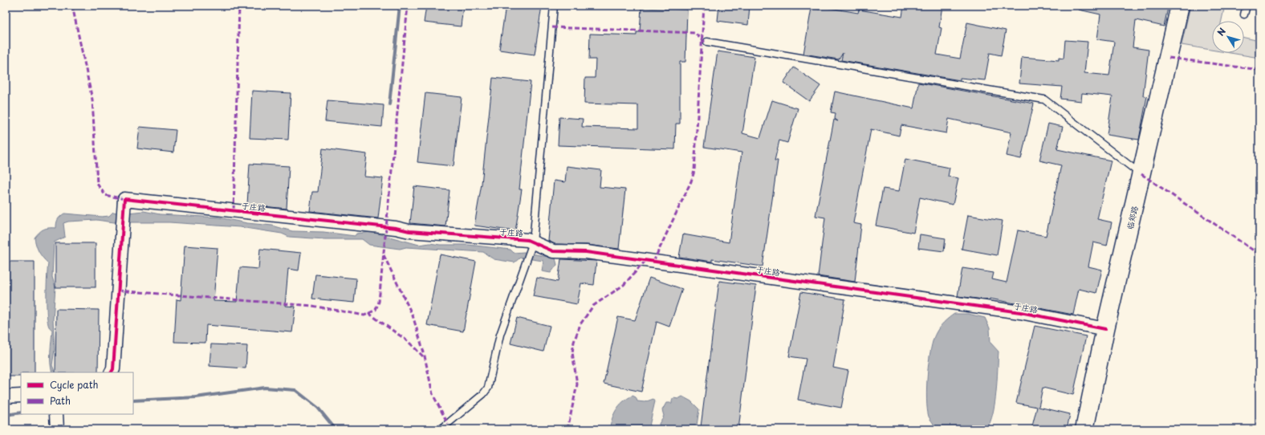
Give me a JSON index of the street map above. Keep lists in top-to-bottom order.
{
  "streets": {
    "main road": ["临郑路"],
    "street": ["于庄路"]
  },
  "crossings": [
    ["于庄路", "临郑路"]
  ],
  "legend": ["Cycle path", "Path"],
  "north": "top left"
}
